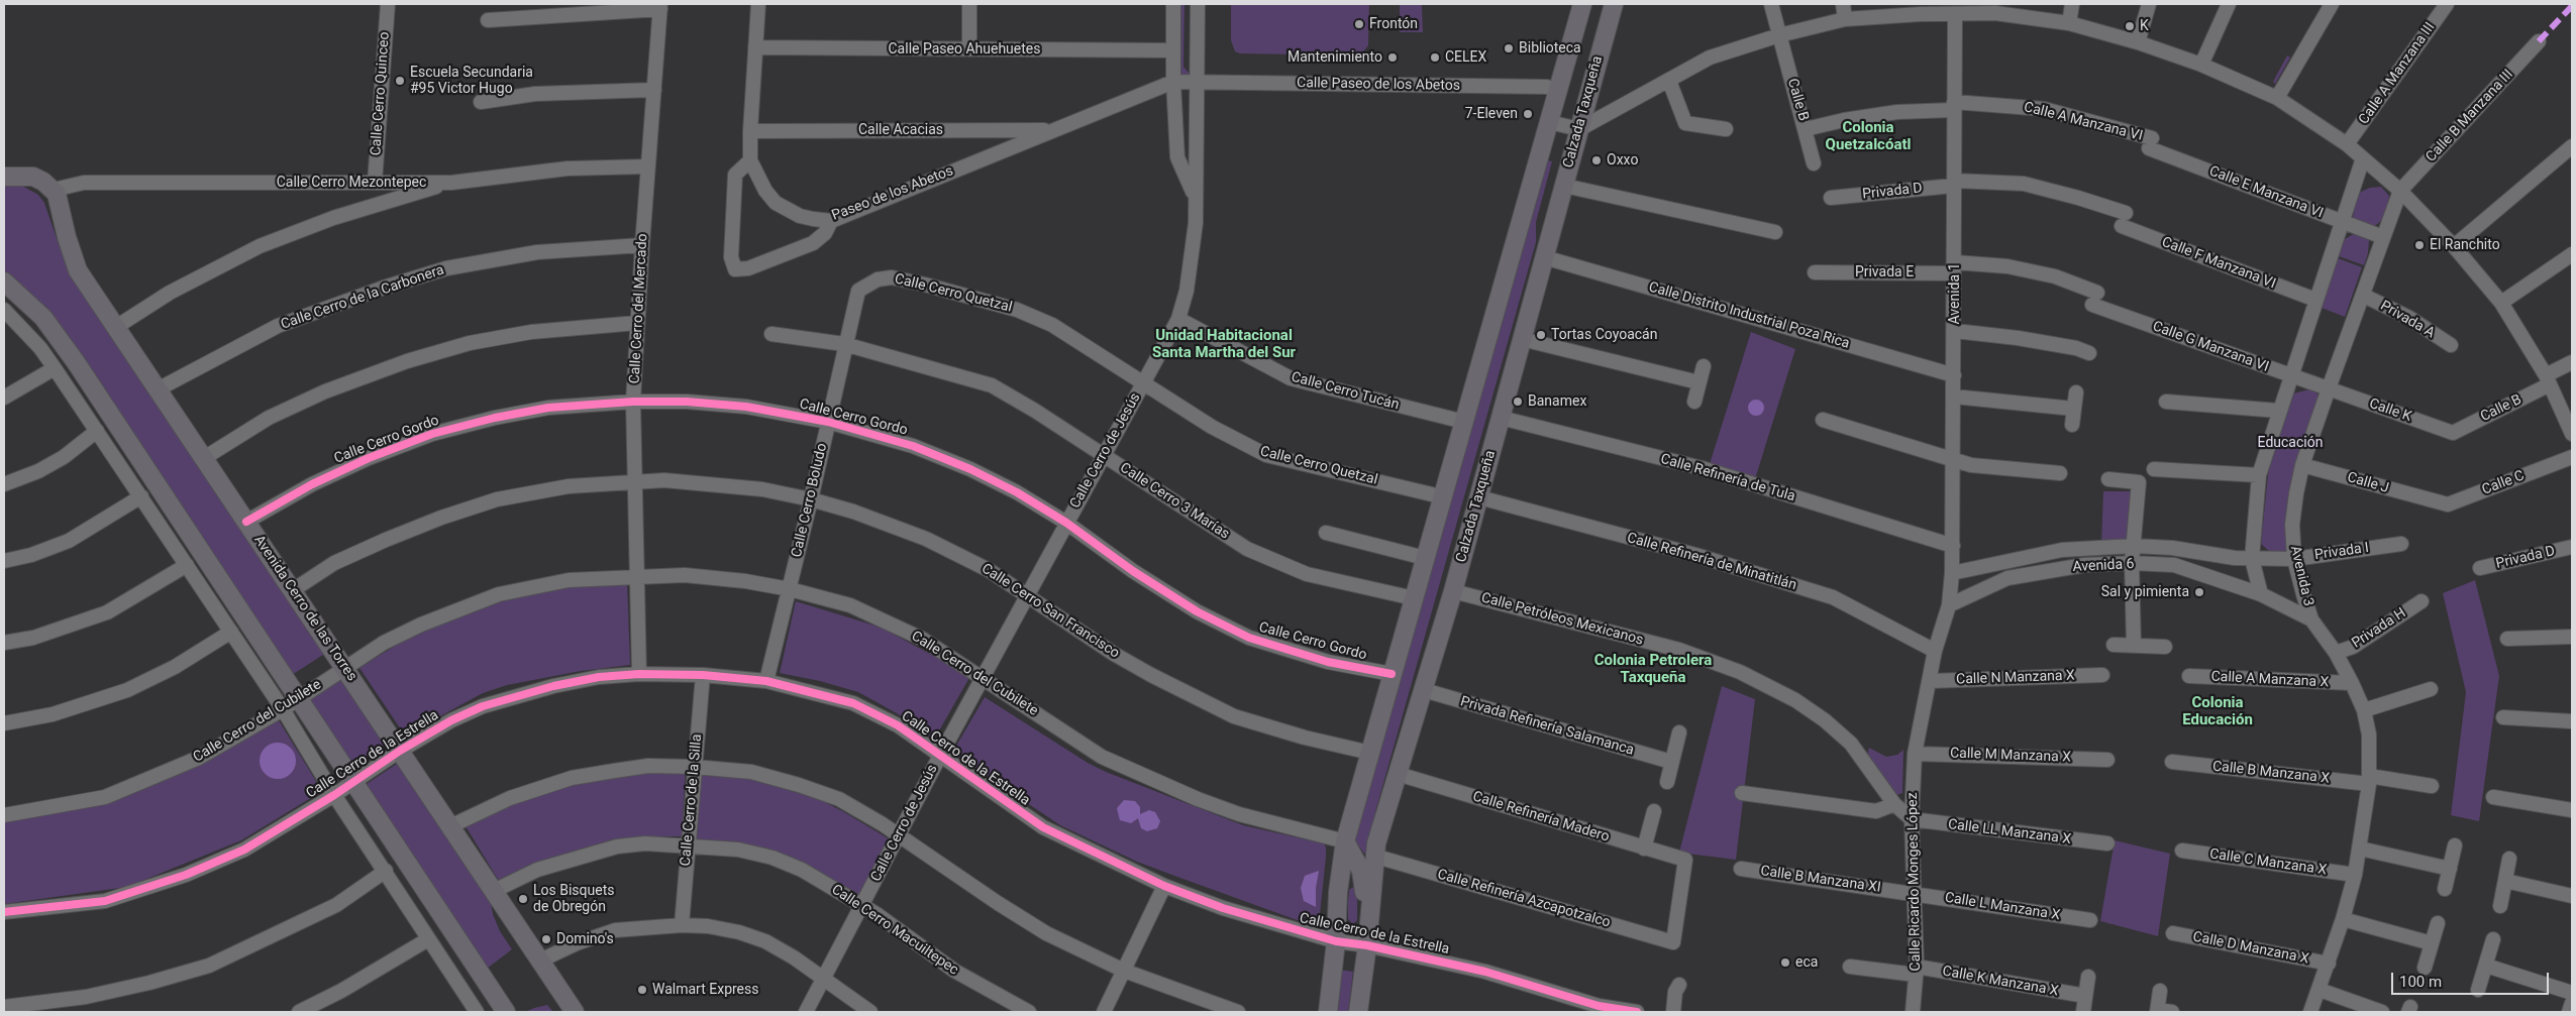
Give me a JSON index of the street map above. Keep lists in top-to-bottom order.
{
  "streets": {
    "main road": ["Calzada Taxqueña", "Avenida Cerro de las Torres"],
    "street": [
      "Calle Paseo Ahuehuetes",
      "Calle A Manzana III",
      "Calle Paseo de los Abetos",
      "Calle Cerro Quinceo",
      "Calle B",
      "Calle B Manzana III",
      "Calle A Manzana VI",
      "Calle Acacias",
      "Calle Cerro Mezontepec",
      "Privada D",
      "Calle E Manzana VI",
      "Paseo de los Abetos",
      "Calle F Manzana VI",
      "Privada E",
      "Calle Cerro Quetzal",
      "Avenida 1",
      "Calle Cerro de la Carbonera",
      "Calle Cerro del Mercado",
      "Calle Distrito Industrial Poza Rica",
      "Privada A",
      "Calle G Manzana VI",
      "Calle Cerro Tucán",
      "Calle K",
      "Calle Cerro Gordo",
      "Calle Cerro de Jesús",
      "Calle Refinería de Tula",
      "Calle J",
      "Calle C",
      "Calle Cerro Boludo",
      "Calle Cerro 3 Marías",
      "Privada I",
      "Calle Refinería de Minatitlán",
      "Avenida 6",
      "Avenida 3",
      "Calle Cerro San Francisco",
      "Calle Petróleos Mexicanos",
      "Privada H",
      "Calle Cerro del Cubilete",
      "Calle N Manzana X",
      "Calle A Manzana X",
      "Privada Refinería Salamanca",
      "Calle Cerro de la Estrella",
      "Calle M Manzana X",
      "Calle B Manzana X",
      "Calle Cerro de la Silla",
      "Calle Refinería Madero",
      "Calle LL Manzana X",
      "Calle C Manzana X",
      "Calle B Manzana XI",
      "Calle Ricardo Monges López",
      "Calle Refinería Azcapotzalco",
      "Calle L Manzana X",
      "Calle Cerro Macuiltepec",
      "Calle D Manzana X",
      "Calle K Manzana X"
    ]
  },
  "crossings": [
    ["Calle Paseo Ahuehuetes", "Paseo de los Abetos"],
    ["Calle Paseo Ahuehuetes", "Calle Cerro de Jesús"],
    ["Calle Paseo de los Abetos", "Paseo de los Abetos"],
    ["Calle Paseo de los Abetos", "Calle Cerro de Jesús"],
    ["Calle Cerro Quinceo", "Calle Cerro Mezontepec"],
    ["Calle B", "Calle K"],
    ["Calzada Taxqueña", "Calle Distrito Industrial Poza Rica"],
    ["Calzada Taxqueña", "Calle Refinería de Tula"],
    ["Calzada Taxqueña", "Calle Refinería de Minatitlán"],
    ["Calzada Taxqueña", "Calle Petróleos Mexicanos"],
    ["Calzada Taxqueña", "Privada Refinería Salamanca"],
    ["Calzada Taxqueña", "Calle Cerro de la Estrella"],
    ["Calzada Taxqueña", "Calle Refinería Madero"],
    ["Calzada Taxqueña", "Calle Refinería Azcapotzalco"],
    ["Calle B Manzana III", "Avenida 3"],
    ["Calle A Manzana VI", "Calle E Manzana VI"],
    ["Calle A Manzana VI", "Avenida 1"],
    ["Calle Acacias", "Paseo de los Abetos"],
    ["Calle Cerro Mezontepec", "Calle Cerro del Mercado"],
    ["Calle Cerro Mezontepec", "Avenida Cerro de las Torres"],
    ["Privada D", "Calle F Manzana VI"],
    ["Privada D", "Avenida 1"],
    ["Calle E Manzana VI", "Avenida 3"],
    ["Paseo de los Abetos", "Calle Cerro de Jesús"],
    ["Privada E", "Avenida 1"],
    ["Privada E", "Calle G Manzana VI"],
    ["Calle Cerro Quetzal", "Calle Cerro de Jesús"],
    ["Calle Cerro Quetzal", "Calle Cerro Boludo"],
    ["Avenida 1", "Calle Distrito Industrial Poza Rica"],
    ["Avenida 1", "Calle Refinería de Tula"],
    ["Avenida 1", "Avenida 6"],
    ["Avenida 1", "Calle Ricardo Monges López"],
    ["Calle Cerro de la Carbonera", "Calle Cerro del Mercado"],
    ["Calle Cerro de la Carbonera", "Avenida Cerro de las Torres"],
    ["Calle Cerro del Mercado", "Calle Cerro Gordo"],
    ["Calle Cerro del Mercado", "Calle Cerro San Francisco"],
    ["Calle Cerro del Mercado", "Calle Cerro del Cubilete"],
    ["Calle Cerro del Mercado", "Calle Cerro de la Estrella"],
    ["Privada A", "Avenida 3"],
    ["Calle G Manzana VI", "Calle K"],
    ["Calle G Manzana VI", "Avenida 3"],
    ["Calle Cerro Tucán", "Calle Cerro de Jesús"],
    ["Calle K", "Avenida 3"],
    ["Calle Cerro Gordo", "Calle Cerro de Jesús"],
    ["Calle Cerro Gordo", "Calle Cerro Boludo"],
    ["Calle Cerro Gordo", "Avenida Cerro de las Torres"],
    ["Calle Cerro de Jesús", "Calle Cerro 3 Marías"],
    ["Calle Cerro de Jesús", "Calle Cerro San Francisco"],
    ["Calle Cerro de Jesús", "Calle Cerro del Cubilete"],
    ["Calle Cerro de Jesús", "Calle Cerro de la Estrella"],
    ["Calle Cerro de Jesús", "Calle Cerro Macuiltepec"],
    ["Calle J", "Calle C"],
    ["Calle J", "Avenida 3"],
    ["Calle Cerro Boludo", "Calle Cerro 3 Marías"],
    ["Calle Cerro Boludo", "Calle Cerro San Francisco"],
    ["Calle Cerro Boludo", "Calle Cerro del Cubilete"],
    ["Calle Cerro Boludo", "Calle Cerro de la Estrella"],
    ["Privada I", "Avenida 6"],
    ["Privada I", "Avenida 3"],
    ["Calle Refinería de Minatitlán", "Calle Ricardo Monges López"],
    ["Avenida 6", "Avenida 3"],
    ["Avenida 6", "Calle Ricardo Monges López"],
    ["Avenida Cerro de las Torres", "Calle Cerro San Francisco"],
    ["Avenida Cerro de las Torres", "Calle Cerro del Cubilete"],
    ["Avenida Cerro de las Torres", "Calle Cerro de la Estrella"],
    ["Avenida Cerro de las Torres", "Calle Cerro Macuiltepec"],
    ["Calle Petróleos Mexicanos", "Calle LL Manzana X"],
    ["Calle Petróleos Mexicanos", "Calle Ricardo Monges López"],
    ["Calle N Manzana X", "Calle Ricardo Monges López"],
    ["Calle Cerro de la Estrella", "Calle Cerro de la Silla"],
    ["Calle M Manzana X", "Calle Ricardo Monges López"],
    ["Calle Cerro de la Silla", "Calle Cerro Macuiltepec"],
    ["Calle Refinería Madero", "Calle Refinería Azcapotzalco"],
    ["Calle LL Manzana X", "Calle Ricardo Monges López"],
    ["Calle B Manzana XI", "Calle Ricardo Monges López"],
    ["Calle B Manzana XI", "Calle L Manzana X"],
    ["Calle Ricardo Monges López", "Calle L Manzana X"],
    ["Calle Ricardo Monges López", "Calle K Manzana X"]
  ],
  "districts": [
    "Colonia Quetzalcóatl",
    "Unidad Habitacional Santa Martha del Sur",
    "Colonia Petrolera Taxqueña",
    "Colonia Educación"
  ],
  "parks": ["Educación"],
  "places": [
    "Frontón",
    "K",
    "Biblioteca",
    "Mantenimiento",
    "CELEX",
    "Escuela Secundaria #95 Victor Hugo",
    "7-Eleven",
    "Oxxo",
    "El Ranchito",
    "Tortas Coyoacán",
    "Banamex",
    "Sal y pimienta",
    "Los Bisquets de Obregón",
    "Domino's",
    "eca",
    "Walmart Express"
  ],
  "scale_bar": "100 m"
}
